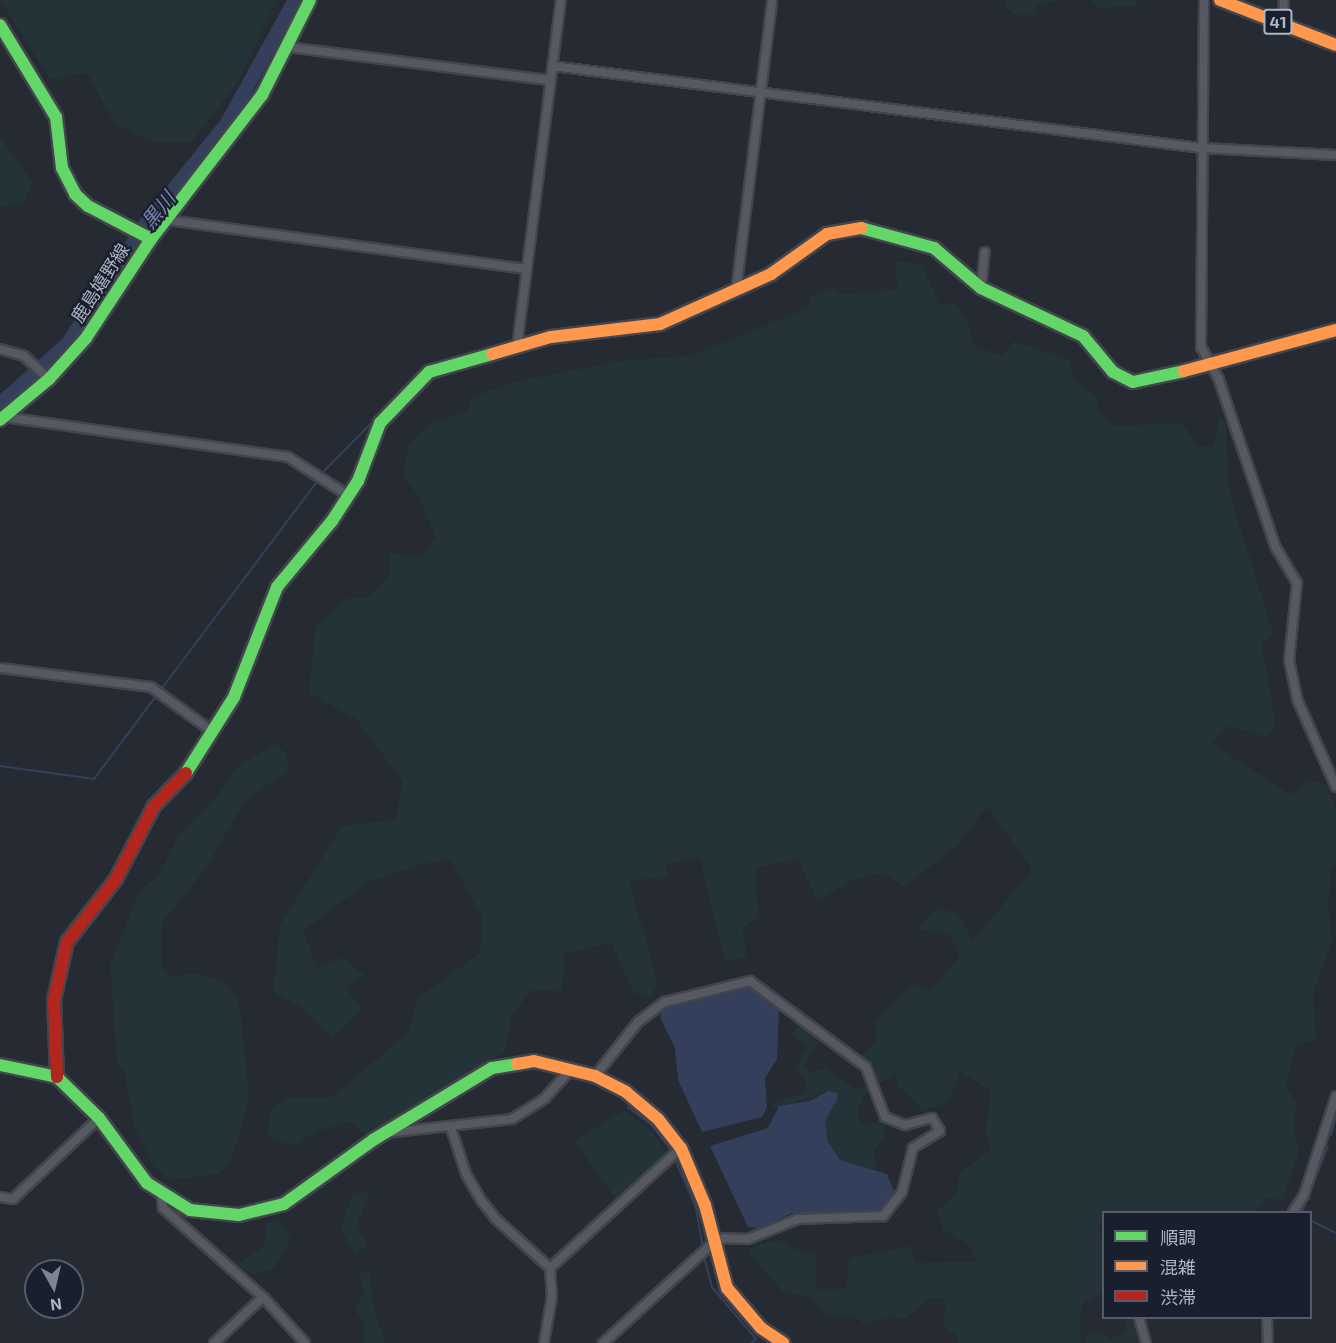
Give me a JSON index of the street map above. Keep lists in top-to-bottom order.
{
  "streets": {
    "street": ["41", "鹿島嬉野線"]
  },
  "water": ["黒川"],
  "legend": ["順調", "混雑", "渋滞"],
  "north": "bottom"
}
